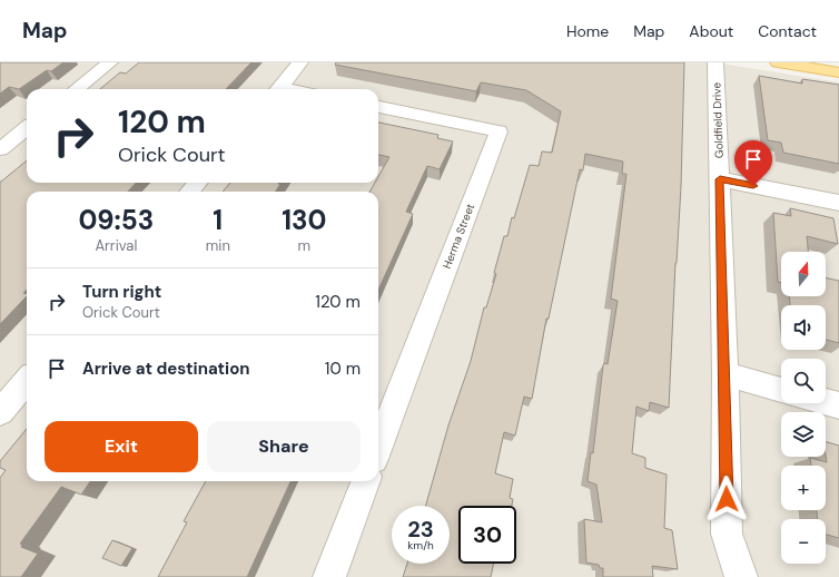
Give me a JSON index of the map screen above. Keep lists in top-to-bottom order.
{
  "streets": {
    "street": ["Goldfield Drive", "Herma Street"]
  },
  "north": "top",
  "page": {
    "header": "Map",
    "nav": [
      "Home",
      "Map",
      "About",
      "Contact"
    ],
    "turn": ["120 m", "Orick Court"],
    "eta": [
      "09:53",
      "Arrival",
      "1",
      "min",
      "130",
      "m"
    ],
    "map_buttons": ["+", "−"],
    "list": [
      {
        "name": "Turn right",
        "note": "Orick Court",
        "value": "120 m"
      },
      {
        "name": "Arrive at destination",
        "value": "10 m"
      }
    ],
    "buttons": ["Exit", "Share"],
    "speed": "23 km/h",
    "limit": "30"
  }
}
